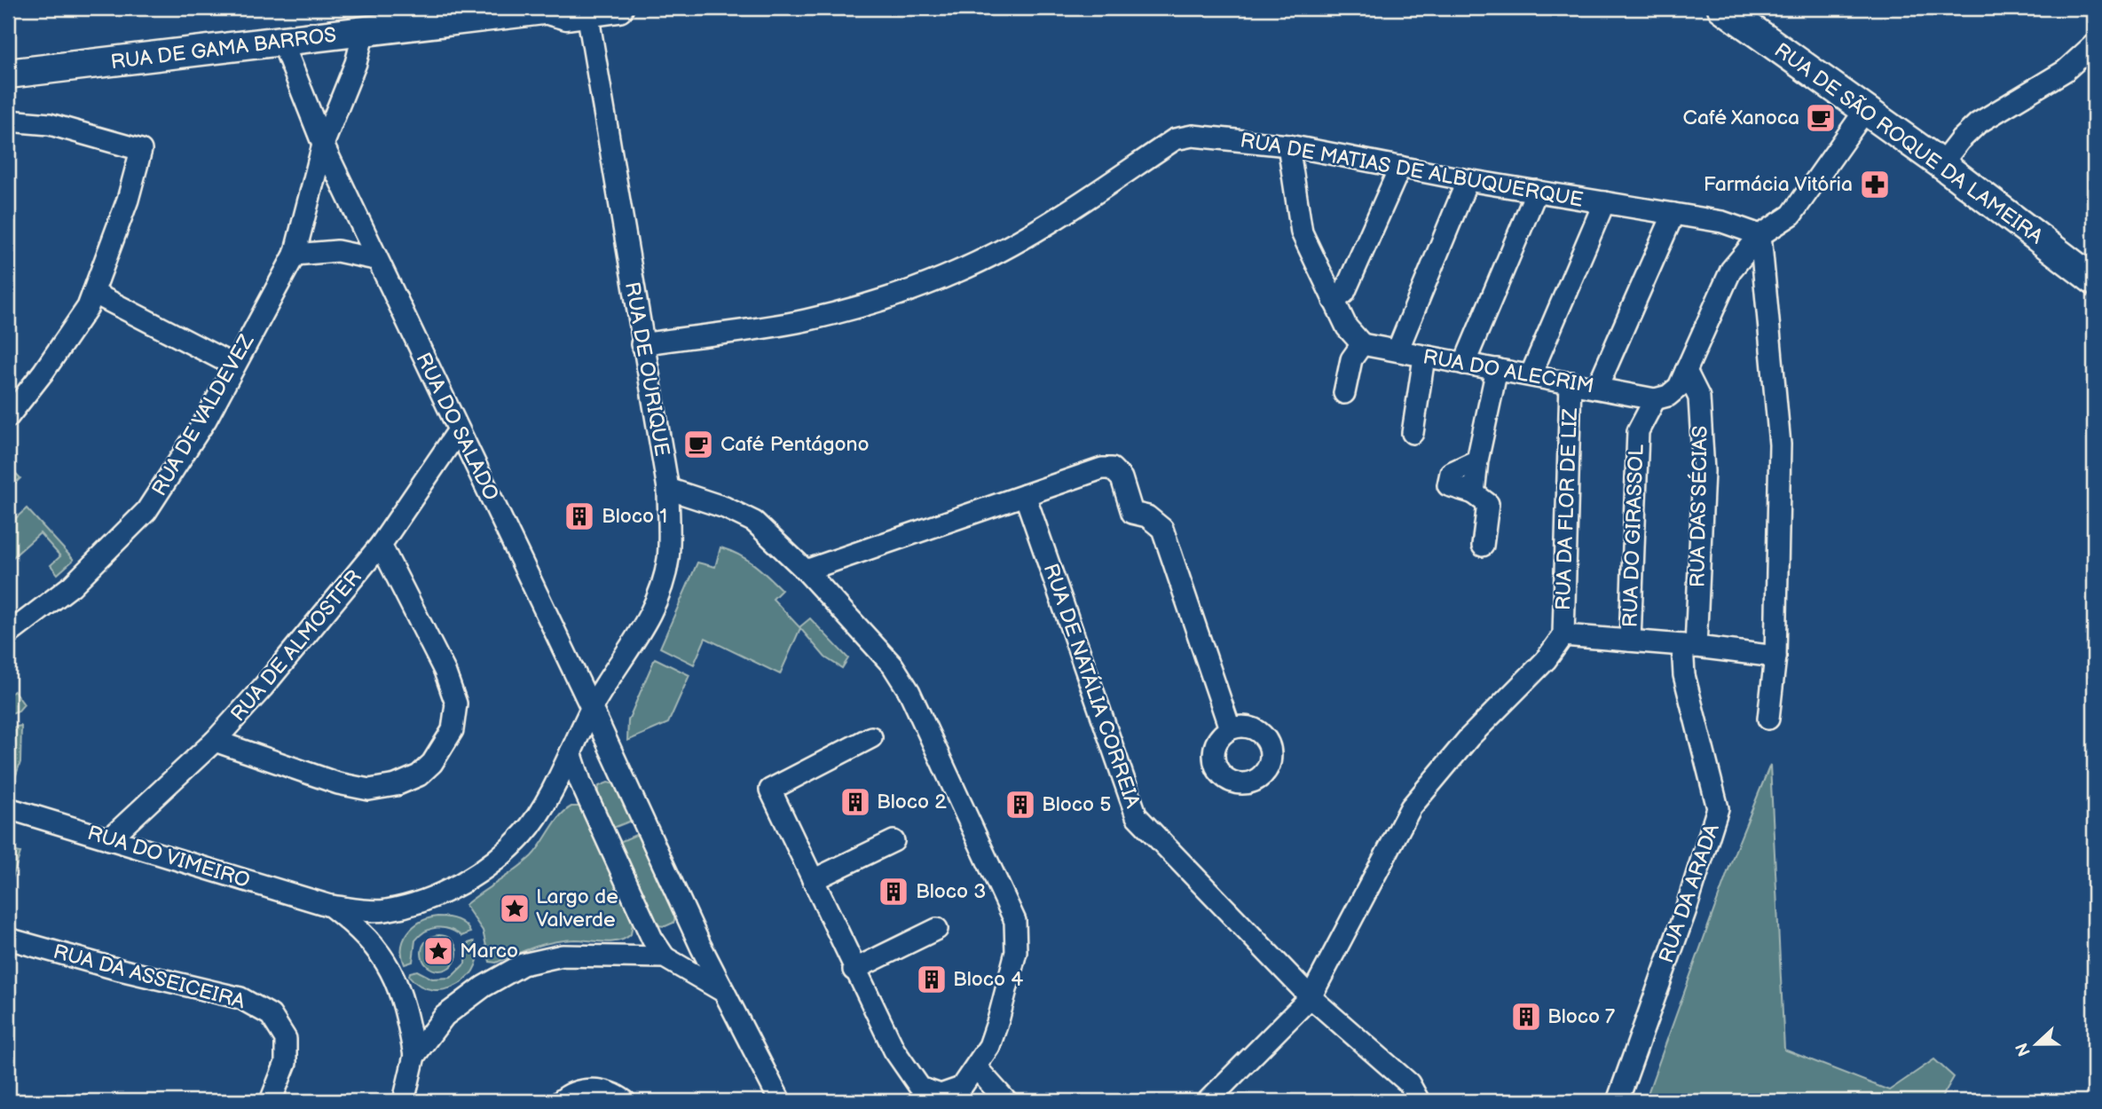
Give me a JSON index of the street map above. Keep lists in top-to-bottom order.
{
  "streets": {
    "main road": ["RUA DE GAMA BARROS", "RUA DE SÃO ROQUE DA LAMEIRA"],
    "street": [
      "RUA DE MATIAS DE ALBUQUERQUE",
      "RUA DE OURIQUE",
      "RUA DO ALECRIM",
      "RUA DE VALDEVEZ",
      "RUA DO SALADO",
      "RUA DAS SÉCIAS",
      "RUA DA FLOR DE LIZ",
      "RUA DO GIRASSOL",
      "RUA DE ALMOSTER",
      "RUA DE NATÁLIA CORREIA",
      "RUA DO VIMEIRO",
      "RUA DA ARADA",
      "RUA DA ASSEICEIRA"
    ]
  },
  "crossings": [
    ["RUA DE GAMA BARROS", "RUA DE OURIQUE"],
    ["RUA DE GAMA BARROS", "RUA DO SALADO"],
    ["RUA DE MATIAS DE ALBUQUERQUE", "RUA DE OURIQUE"],
    ["RUA DE OURIQUE", "RUA DO SALADO"],
    ["RUA DO ALECRIM", "RUA DA FLOR DE LIZ"],
    ["RUA DO ALECRIM", "RUA DO GIRASSOL"],
    ["RUA DE VALDEVEZ", "RUA DO SALADO"],
    ["RUA DO SALADO", "RUA DE ALMOSTER"],
    ["RUA DAS SÉCIAS", "RUA DA ARADA"],
    ["RUA DE ALMOSTER", "RUA DO VIMEIRO"]
  ],
  "places": {
    "cafe": ["Café Xanoca", "Café Pentágono"],
    "pharmacy": ["Farmácia Vitória"],
    "building": [
      "Bloco 1",
      "Bloco 2",
      "Bloco 5",
      "Bloco 3",
      "Bloco 4",
      "Bloco 7"
    ],
    "place": ["Largo de Valverde", "Marco"]
  },
  "north": "left"
}
